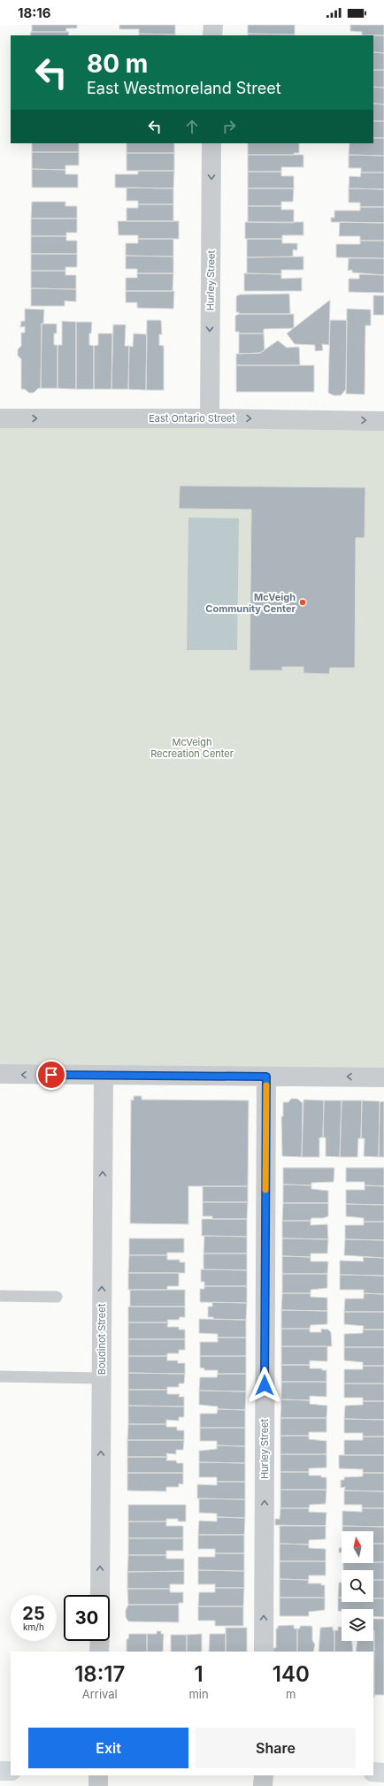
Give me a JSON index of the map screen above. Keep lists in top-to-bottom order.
{
  "streets": {
    "street": ["Hurley Street", "East Ontario Street", "Boudinot Street"]
  },
  "crossings": [
    ["Hurley Street", "East Ontario Street"]
  ],
  "one_way": ["East Ontario Street", "Boudinot Street"],
  "parks": ["McVeigh Recreation Center"],
  "places": ["McVeigh Community Center"],
  "north": "top",
  "page": {
    "status": "18:16",
    "turn": ["80 m", "East Westmoreland Street"],
    "speed": "25 km/h",
    "limit": "30",
    "eta": [
      "18:17",
      "Arrival",
      "1",
      "min",
      "140",
      "m"
    ],
    "buttons": ["Exit", "Share"]
  }
}
